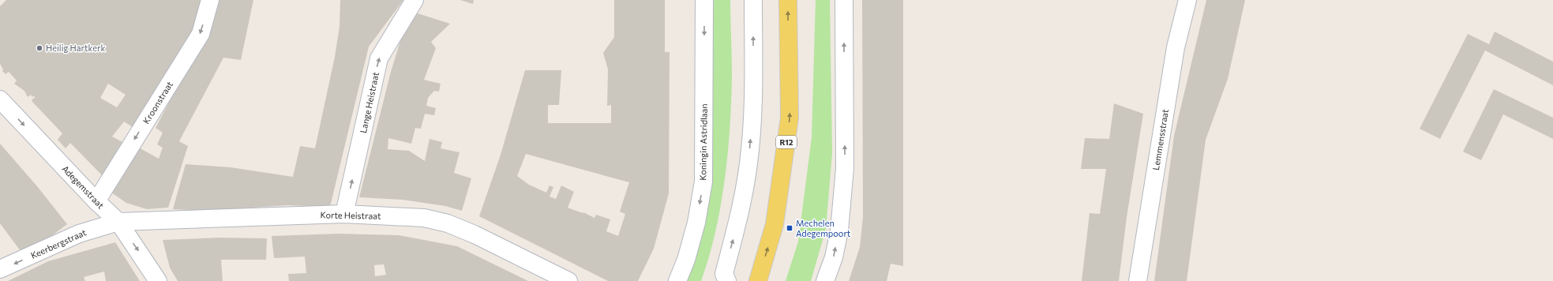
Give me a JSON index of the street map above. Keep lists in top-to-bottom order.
{
  "streets": {
    "main road": ["R12"],
    "street": [
      "Kroonstraat",
      "Lange Heistraat",
      "Lemmensstraat",
      "Koningin Astridlaan",
      "Adegemstraat",
      "Korte Heistraat",
      "Keerbergstraat"
    ]
  },
  "crossings": [
    ["Kroonstraat", "Adegemstraat"],
    ["Lange Heistraat", "Korte Heistraat"],
    ["Adegemstraat", "Korte Heistraat"],
    ["Adegemstraat", "Keerbergstraat"],
    ["Korte Heistraat", "Keerbergstraat"]
  ],
  "one_way": [
    "Kroonstraat",
    "Lange Heistraat",
    "Adegemstraat",
    "Keerbergstraat"
  ],
  "places": {
    "other": ["Heilig Hartkerk"],
    "transit": ["Mechelen Adegempoort"]
  }
}
